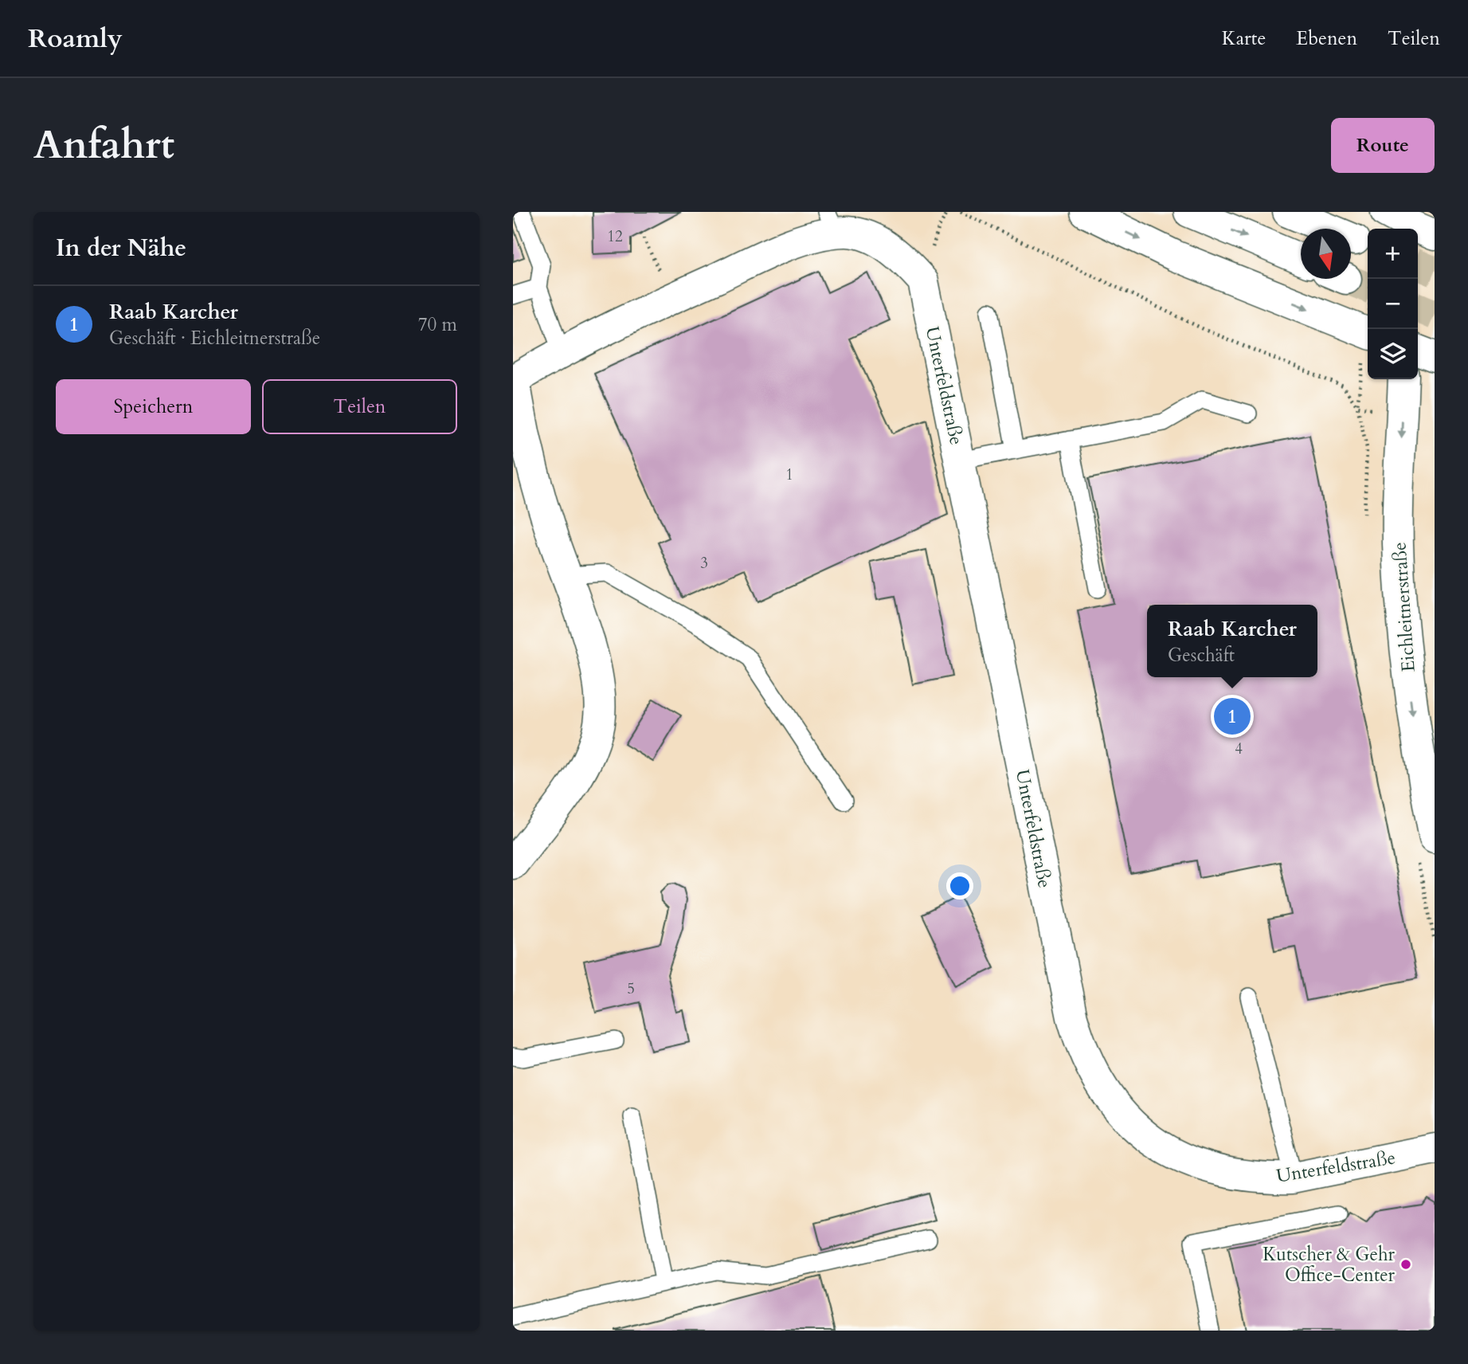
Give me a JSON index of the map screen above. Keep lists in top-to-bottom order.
{
  "streets": {
    "main road": ["Unterfeldstraße", "Eichleitnerstraße"]
  },
  "one_way": ["Eichleitnerstraße"],
  "places": ["Kutscher & Gehr Office-Center"],
  "house_numbers": [
    "12",
    "1",
    "3",
    "4",
    "5"
  ],
  "north": "bottom",
  "page": {
    "header": "Roamly",
    "nav": ["Karte", "Ebenen", "Teilen"],
    "buttons": [
      "Route",
      ["Speichern", "Teilen"]
    ],
    "title": "Anfahrt",
    "heading": "In der Nähe",
    "map_buttons": ["+", "−"],
    "list": [
      {
        "mark": "1",
        "name": "Raab Karcher",
        "note": "Geschäft · Eichleitnerstraße",
        "value": "70 m"
      }
    ],
    "popup": ["Raab Karcher", "Geschäft"],
    "pins": "1"
  }
}
